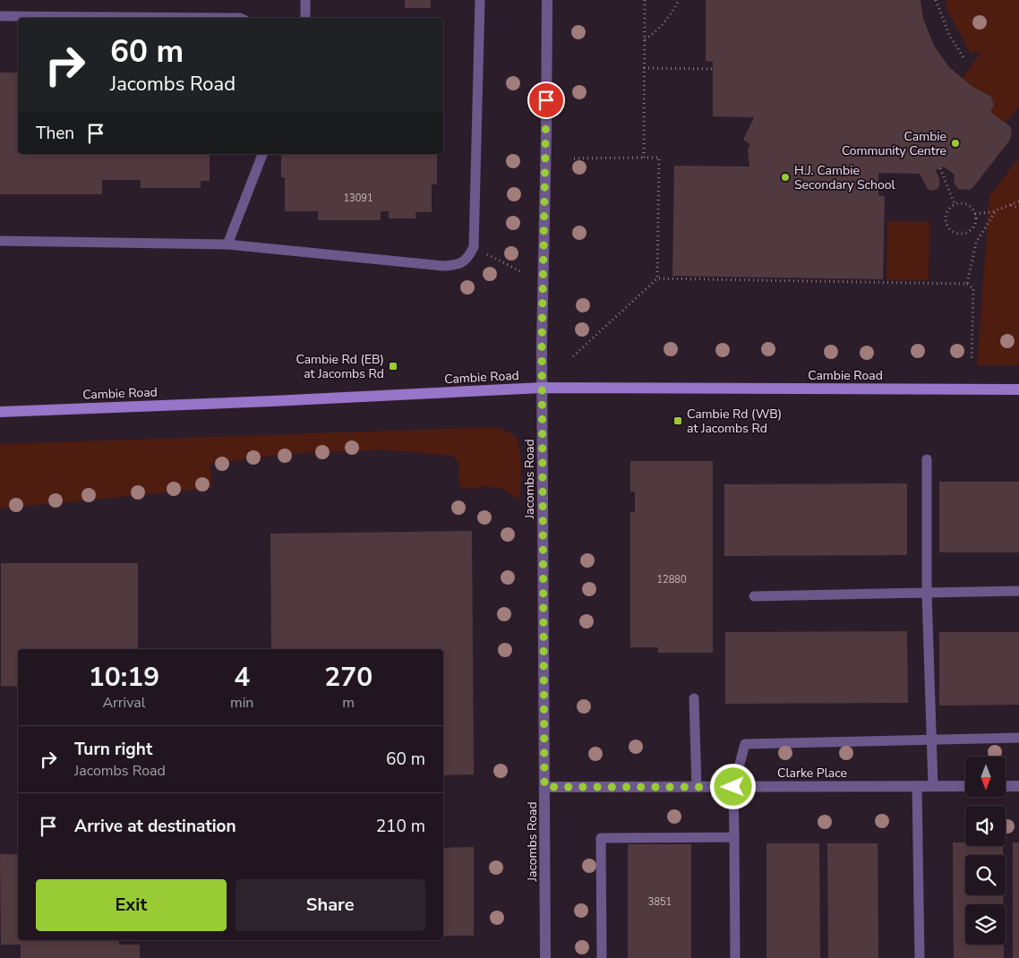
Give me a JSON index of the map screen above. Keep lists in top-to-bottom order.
{
  "streets": {
    "main road": ["Cambie Road"],
    "street": ["Jacombs Road", "Clarke Place"]
  },
  "crossings": [
    ["Cambie Road", "Jacombs Road"],
    ["Jacombs Road", "Clarke Place"]
  ],
  "places": {
    "other": ["Cambie Community Centre", "H.J. Cambie Secondary School"],
    "transit": ["Cambie Rd (EB) at Jacombs Rd", "Cambie Rd (WB) at Jacombs Rd"]
  },
  "house_numbers": ["13091", "12880", "3851"],
  "north": "bottom",
  "page": {
    "turn": ["60 m", "Jacombs Road"],
    "then": "Then",
    "eta": [
      "10:19",
      "Arrival",
      "4",
      "min",
      "270",
      "m"
    ],
    "list": [
      {
        "name": "Turn right",
        "note": "Jacombs Road",
        "value": "60 m"
      },
      {
        "name": "Arrive at destination",
        "value": "210 m"
      }
    ],
    "buttons": ["Exit", "Share"]
  }
}
